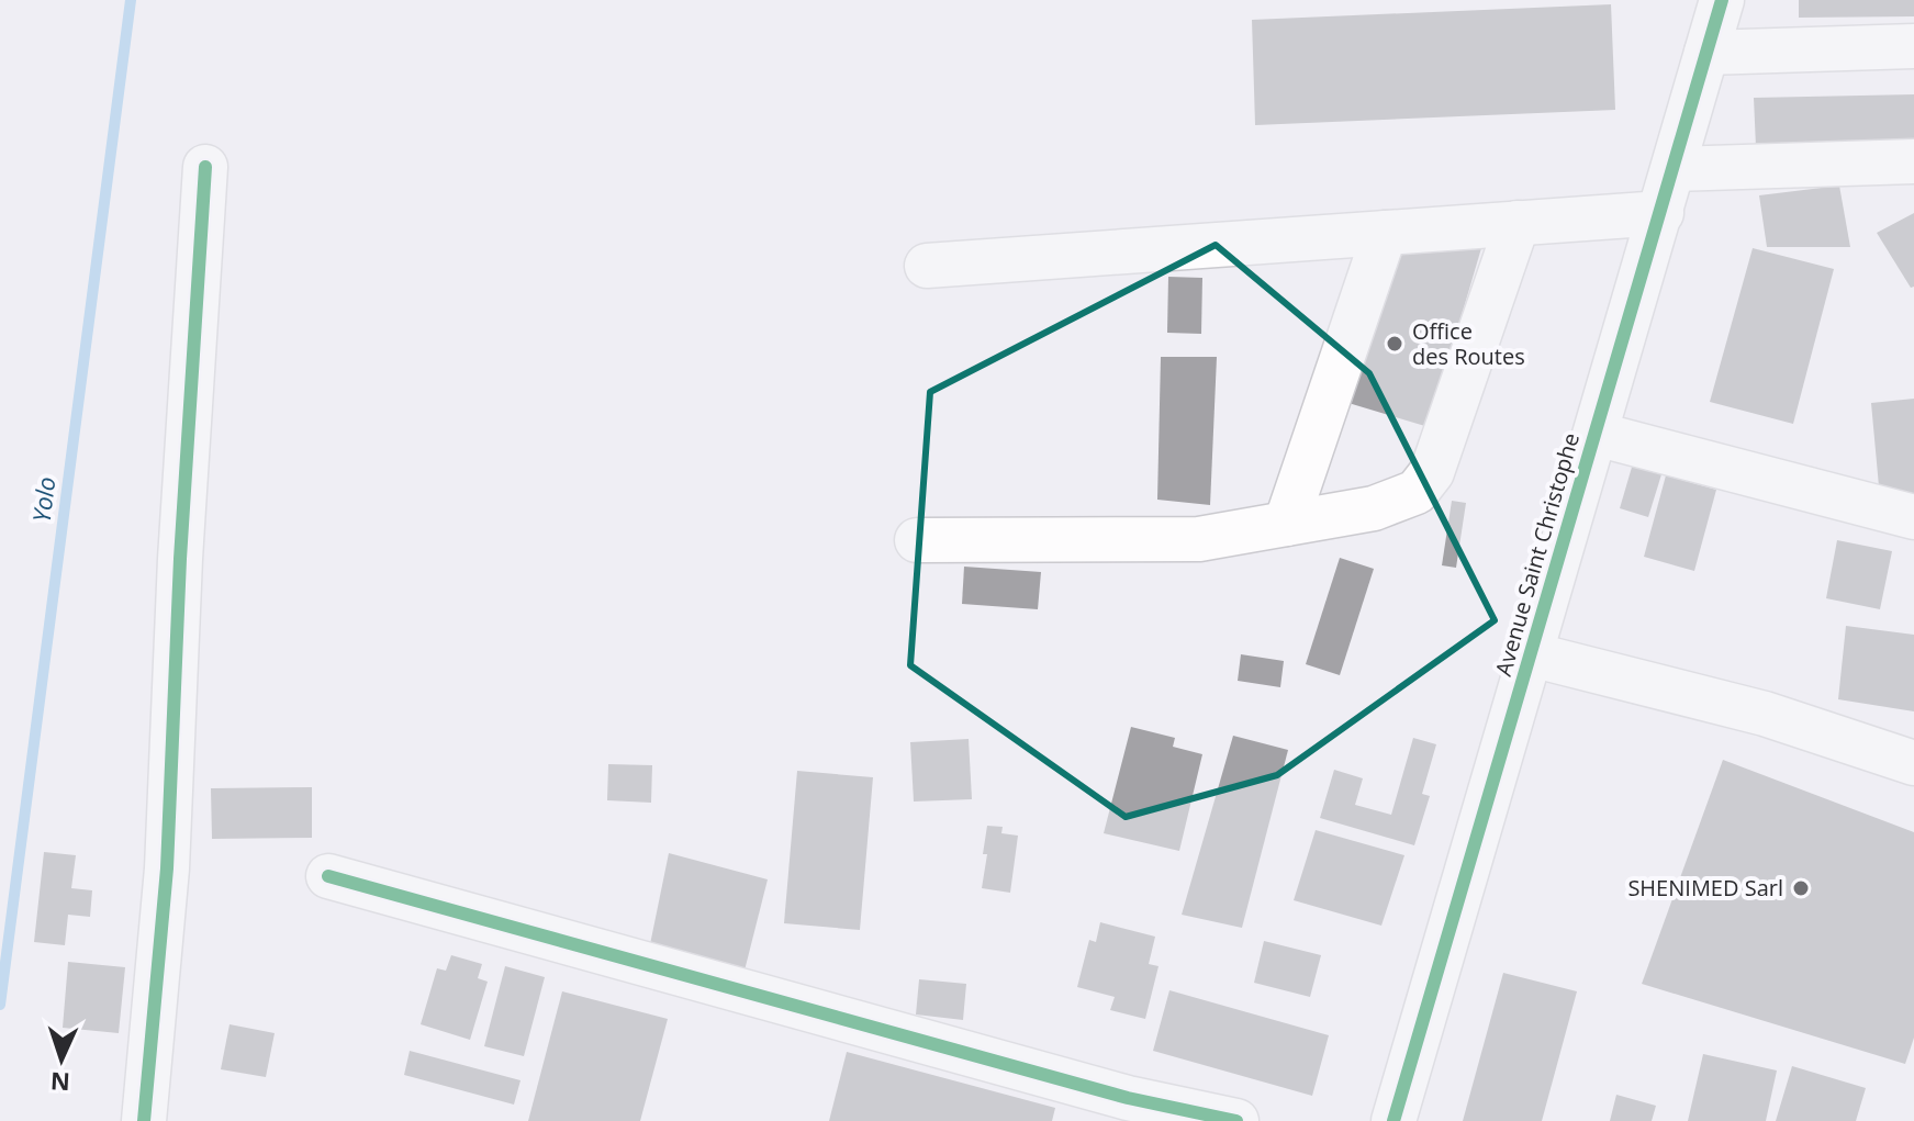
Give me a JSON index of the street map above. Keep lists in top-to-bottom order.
{
  "streets": {
    "street": ["Avenue Saint Christophe"]
  },
  "water": ["Yolo"],
  "places": ["Office des Routes", "SHENIMED Sarl"],
  "north": "bottom"
}
